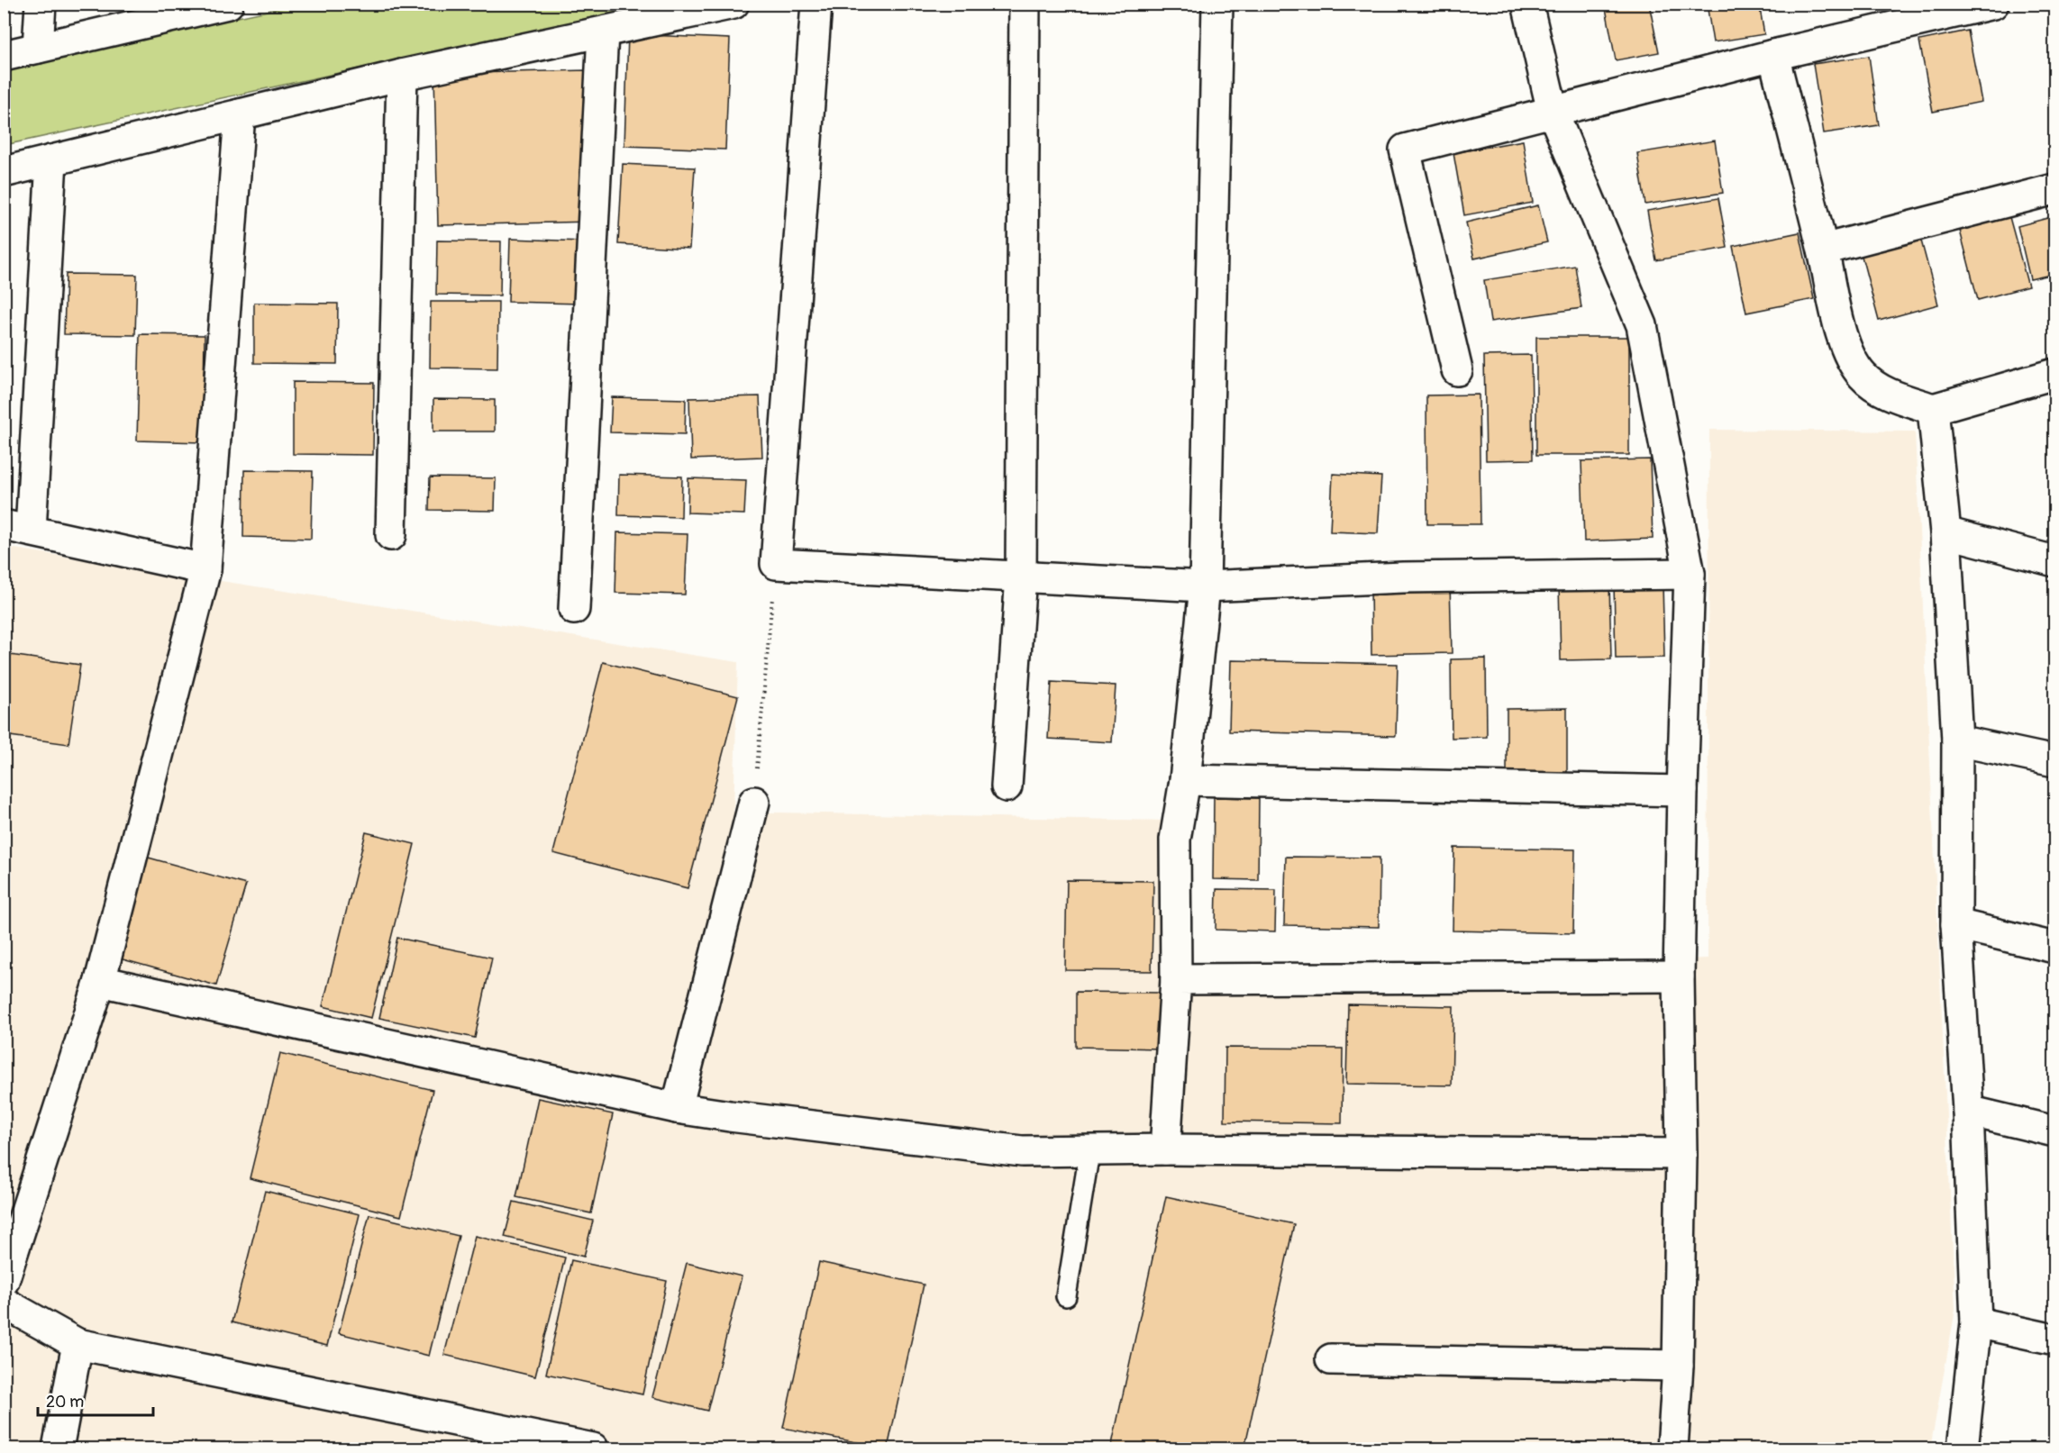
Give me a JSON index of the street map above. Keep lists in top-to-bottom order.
{
  "scale_bar": "20 m"
}
